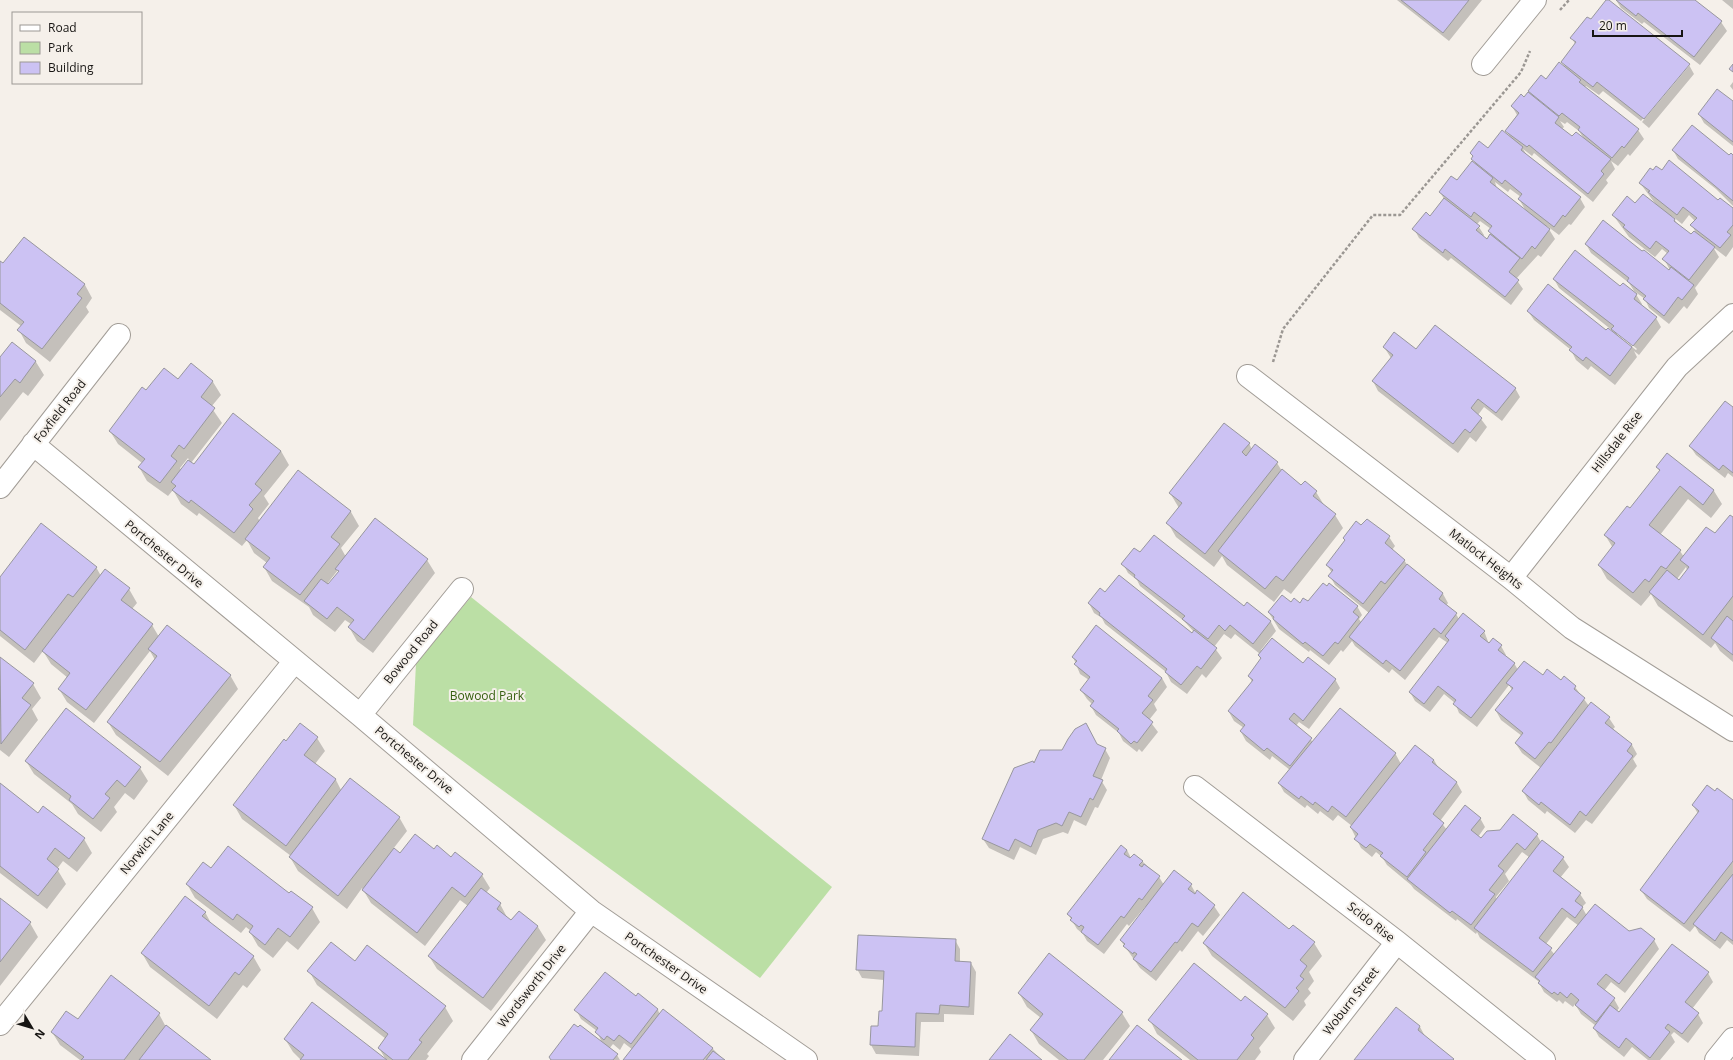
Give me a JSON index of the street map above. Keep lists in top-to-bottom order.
{
  "streets": {
    "street": [
      "Foxfield Road",
      "Hillsdale Rise",
      "Portchester Drive",
      "Matlock Heights",
      "Bowood Road",
      "Norwich Lane",
      "Scido Rise",
      "Wordsworth Drive",
      "Woburn Street"
    ]
  },
  "crossings": [
    ["Foxfield Road", "Portchester Drive"],
    ["Hillsdale Rise", "Matlock Heights"],
    ["Portchester Drive", "Bowood Road"],
    ["Portchester Drive", "Norwich Lane"],
    ["Portchester Drive", "Wordsworth Drive"],
    ["Scido Rise", "Woburn Street"]
  ],
  "parks": ["Bowood Park"],
  "legend": ["Road", "Park", "Building"],
  "scale_bar": "20 m",
  "north": "bottom right"
}
